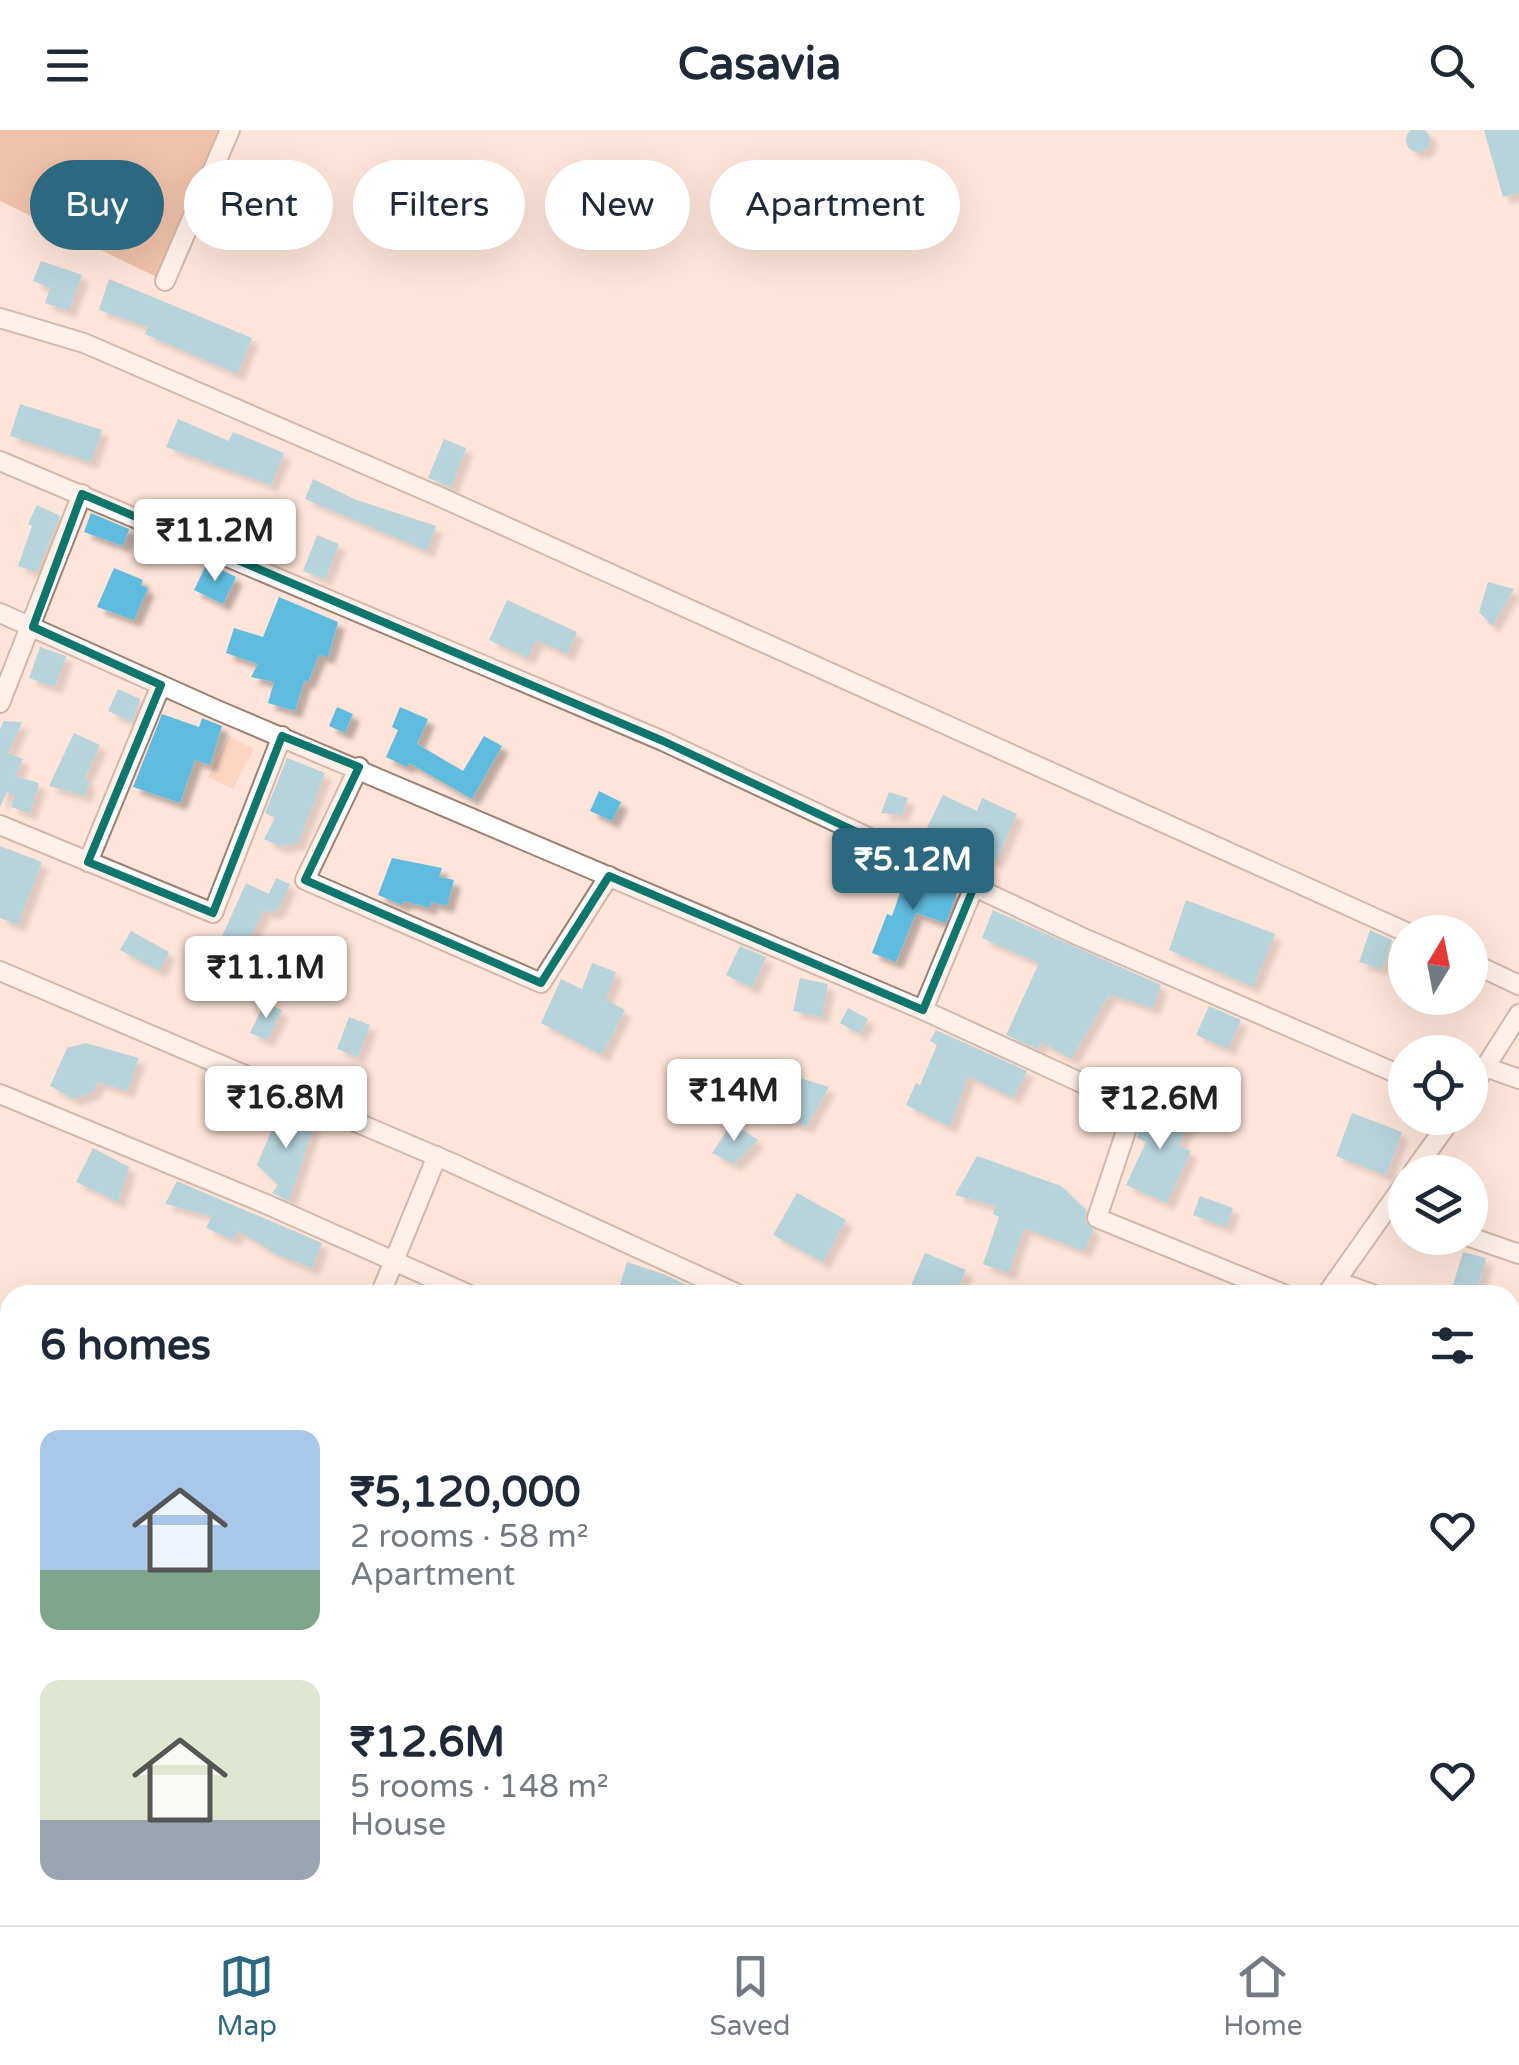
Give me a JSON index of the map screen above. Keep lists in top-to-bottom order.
{
  "north": "top",
  "page": {
    "header": "Casavia",
    "chip": [
      "Buy",
      "Rent",
      "Filters",
      "New",
      "Apartment"
    ],
    "price": [
      "₹11.2M",
      "₹5.12M",
      "₹11.1M",
      "₹14M",
      "₹16.8M",
      "₹12.6M"
    ],
    "heading": "6 homes",
    "list": [
      {
        "name": "₹5,120,000",
        "note": "2 rooms · 58 m² · Apartment"
      },
      {
        "name": "₹12.6M",
        "note": "5 rooms · 148 m² · House"
      }
    ],
    "tabs": ["Map", "Saved", "Home"]
  }
}
